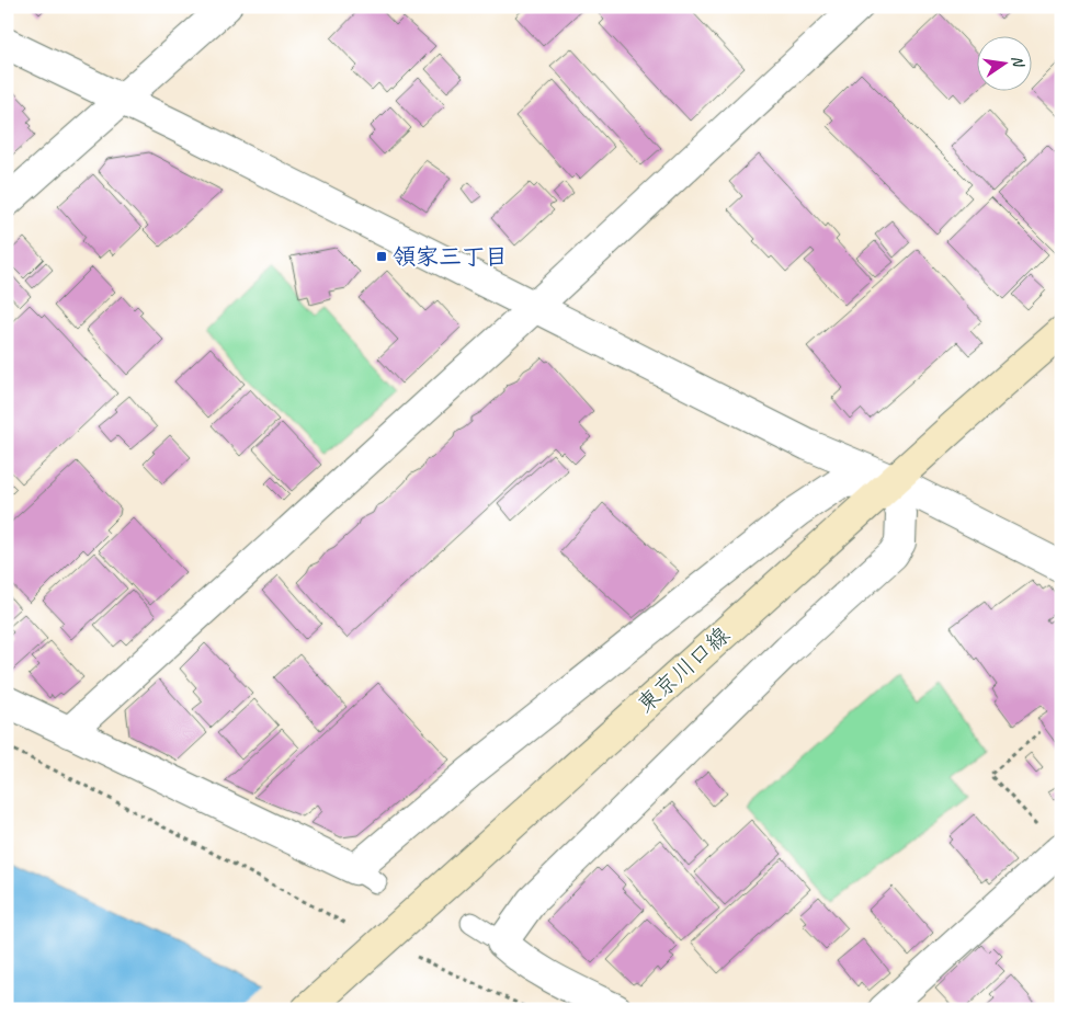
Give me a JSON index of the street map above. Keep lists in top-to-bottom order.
{
  "streets": {
    "main road": ["東京川口線"]
  },
  "places": {
    "transit": ["領家三丁目"]
  },
  "north": "right"
}
